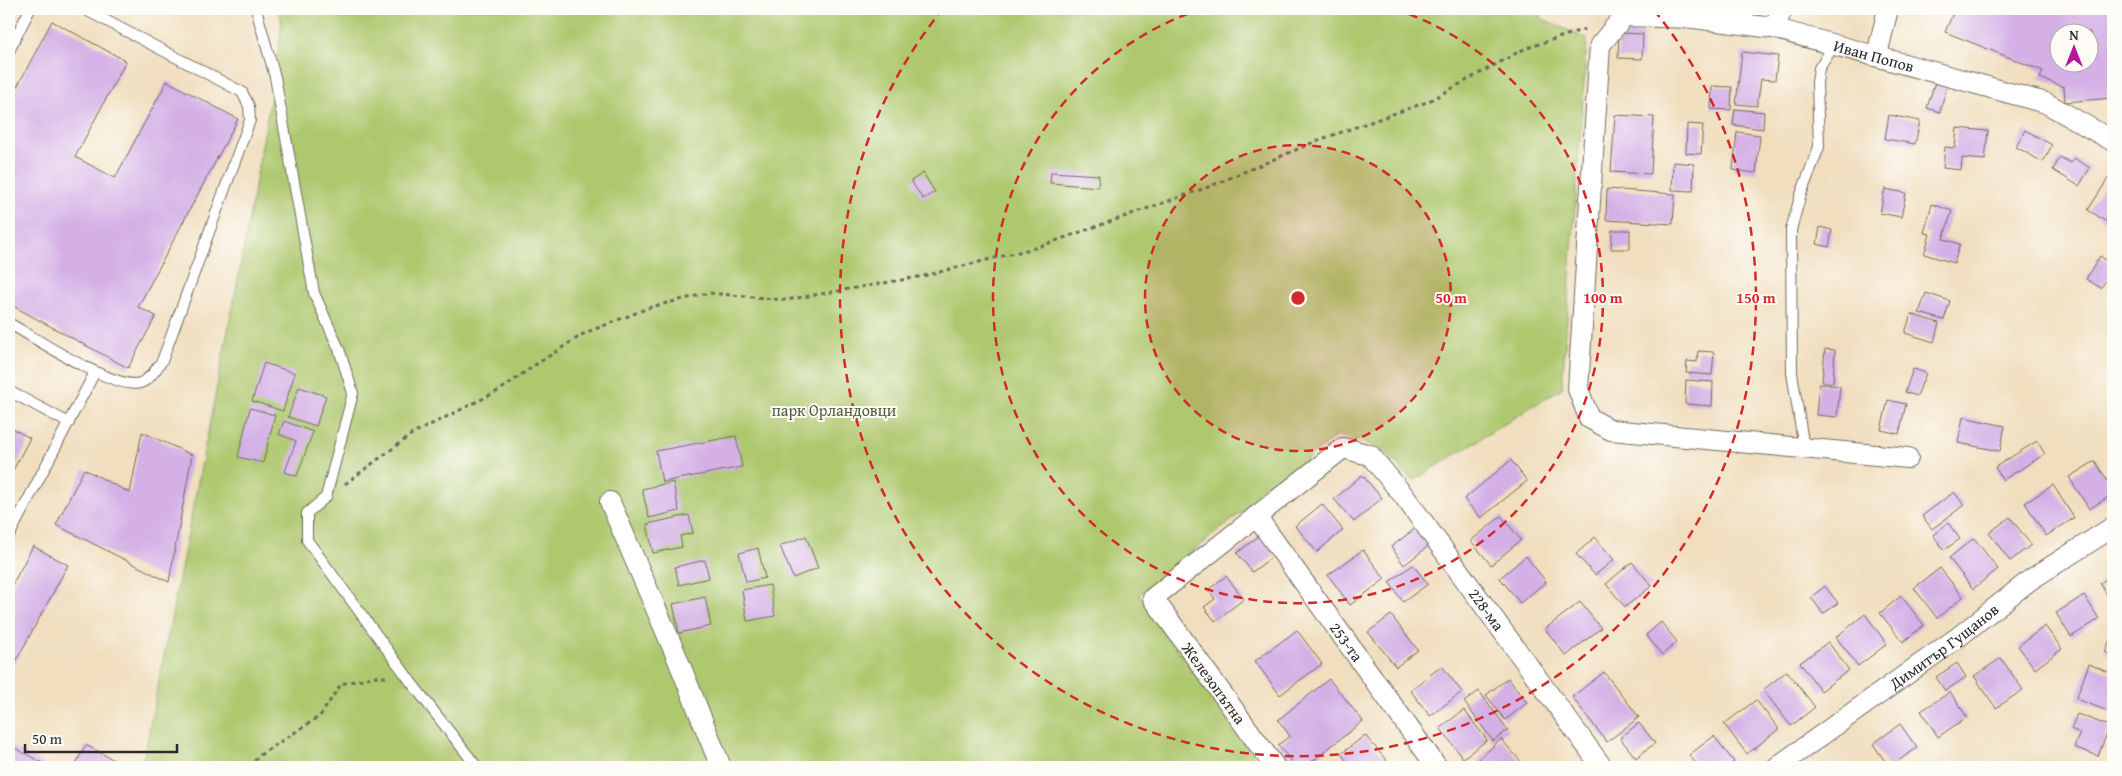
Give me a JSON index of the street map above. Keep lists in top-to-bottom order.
{
  "streets": {
    "street": [
      "Иван Попов",
      "228-ма",
      "253-та",
      "Димитър Гущанов",
      "Железопътна"
    ]
  },
  "crossings": [
    ["228-ма", "253-та"],
    ["228-ма", "Железопътна"],
    ["253-та", "Железопътна"]
  ],
  "parks": ["парк Орландовци"],
  "scale_bar": "50 m",
  "north": "top",
  "rings": ["50 m", "100 m", "150 m"]
}
